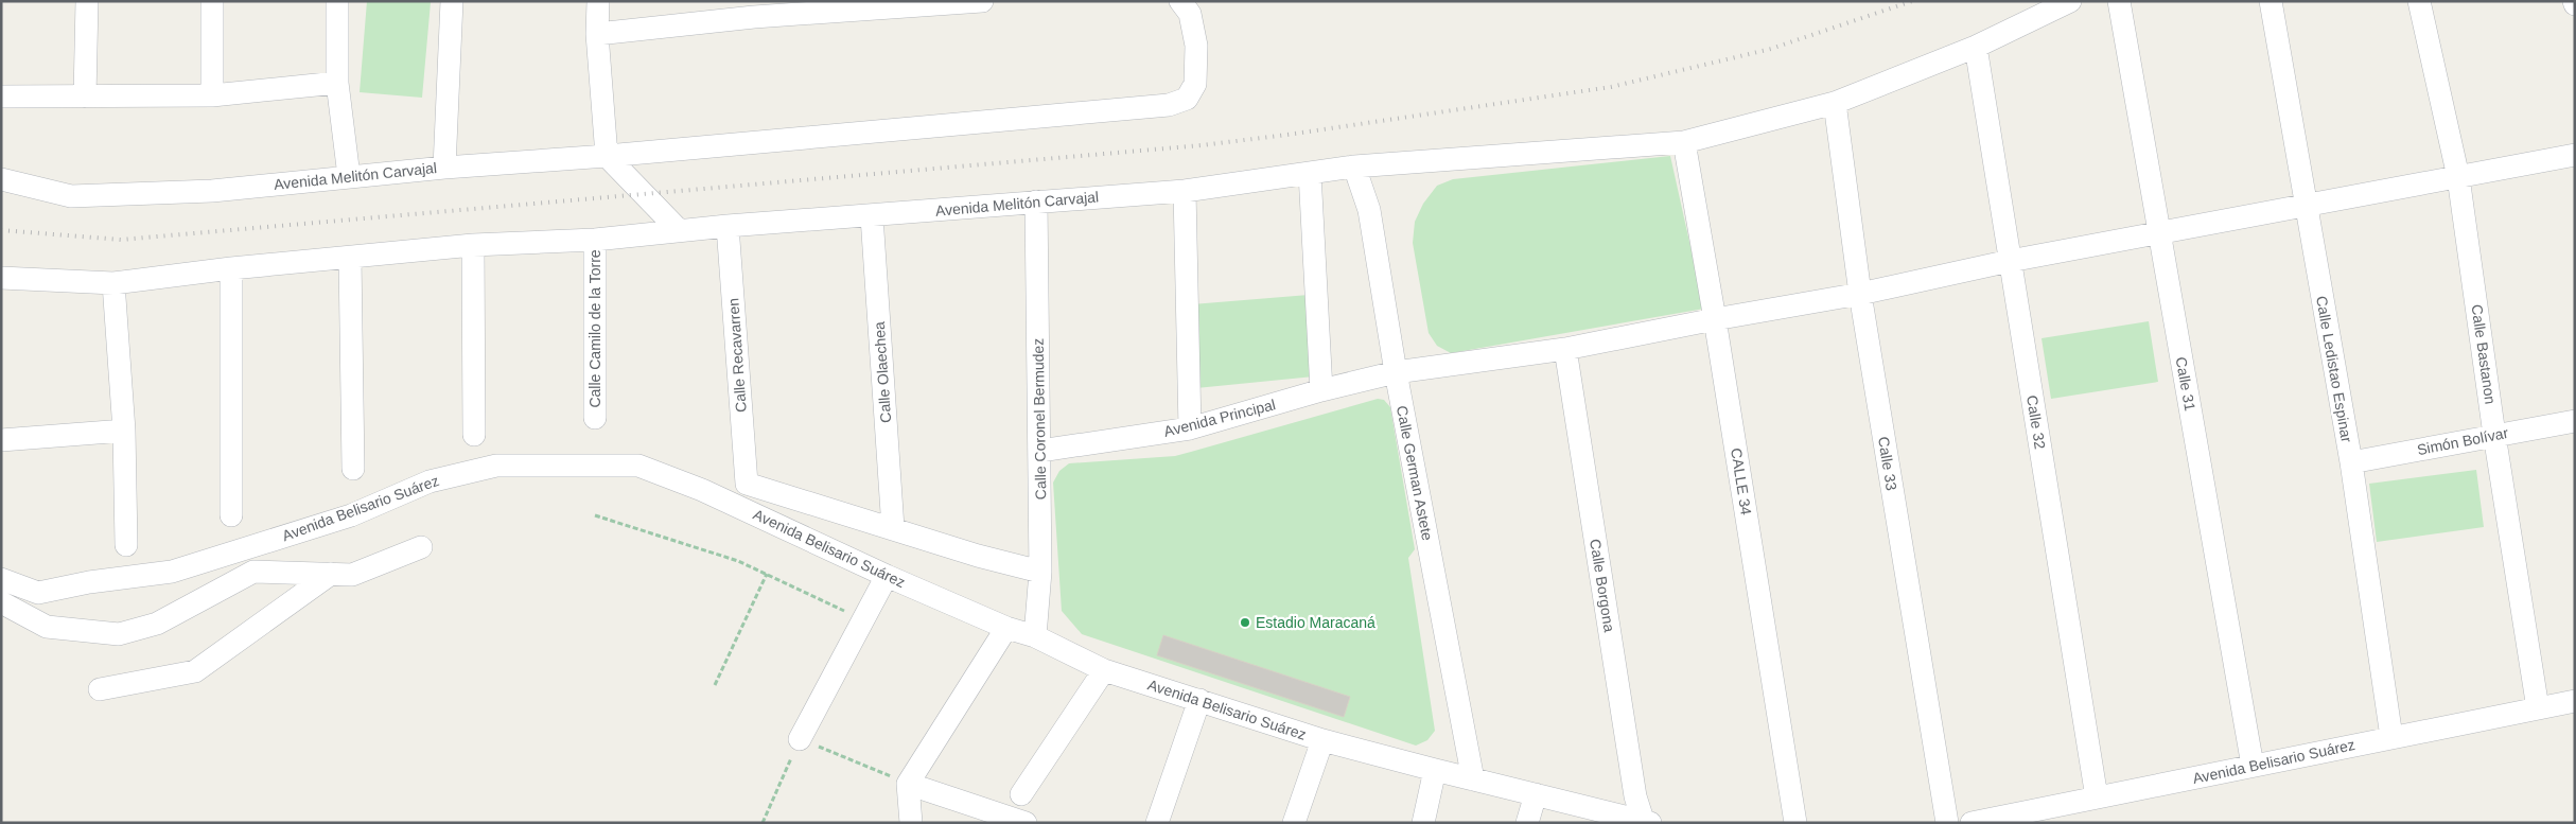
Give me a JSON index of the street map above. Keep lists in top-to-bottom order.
{
  "streets": {
    "street": [
      "Avenida Melitón Carvajal",
      "Calle Camilo de la Torre",
      "Calle Bastanon",
      "Calle Recavarren",
      "Calle Ledistao Espinar",
      "Calle Olaechea",
      "Calle 31",
      "Avenida Principal",
      "Calle Coronel Bermudez",
      "Calle 32",
      "Simón Bolívar",
      "Calle 33",
      "Calle German Astete",
      "CALLE 34",
      "Avenida Belisario Suárez",
      "Calle Borgona"
    ]
  },
  "crossings": [
    ["Avenida Melitón Carvajal", "Calle Camilo de la Torre"],
    ["Avenida Melitón Carvajal", "Calle Recavarren"],
    ["Avenida Melitón Carvajal", "Calle Olaechea"],
    ["Avenida Melitón Carvajal", "Calle Coronel Bermudez"],
    ["Avenida Melitón Carvajal", "Calle 32"],
    ["Avenida Melitón Carvajal", "Calle 33"],
    ["Avenida Melitón Carvajal", "Calle German Astete"],
    ["Avenida Melitón Carvajal", "CALLE 34"],
    ["Calle Bastanon", "Avenida Principal"],
    ["Calle Bastanon", "Simón Bolívar"],
    ["Calle Bastanon", "Avenida Belisario Suárez"],
    ["Calle Recavarren", "Calle Olaechea"],
    ["Calle Ledistao Espinar", "Avenida Principal"],
    ["Calle Ledistao Espinar", "Simón Bolívar"],
    ["Calle Ledistao Espinar", "Avenida Belisario Suárez"],
    ["Calle 31", "Avenida Principal"],
    ["Calle 31", "Avenida Belisario Suárez"],
    ["Avenida Principal", "Calle Coronel Bermudez"],
    ["Avenida Principal", "Calle 32"],
    ["Avenida Principal", "Calle 33"],
    ["Avenida Principal", "Calle German Astete"],
    ["Avenida Principal", "CALLE 34"],
    ["Avenida Principal", "Calle Borgona"],
    ["Calle Coronel Bermudez", "Avenida Belisario Suárez"],
    ["Calle 32", "Avenida Belisario Suárez"],
    ["Calle German Astete", "Avenida Belisario Suárez"],
    ["Avenida Belisario Suárez", "Calle Borgona"]
  ],
  "places": ["Estadio Maracaná"]
}
